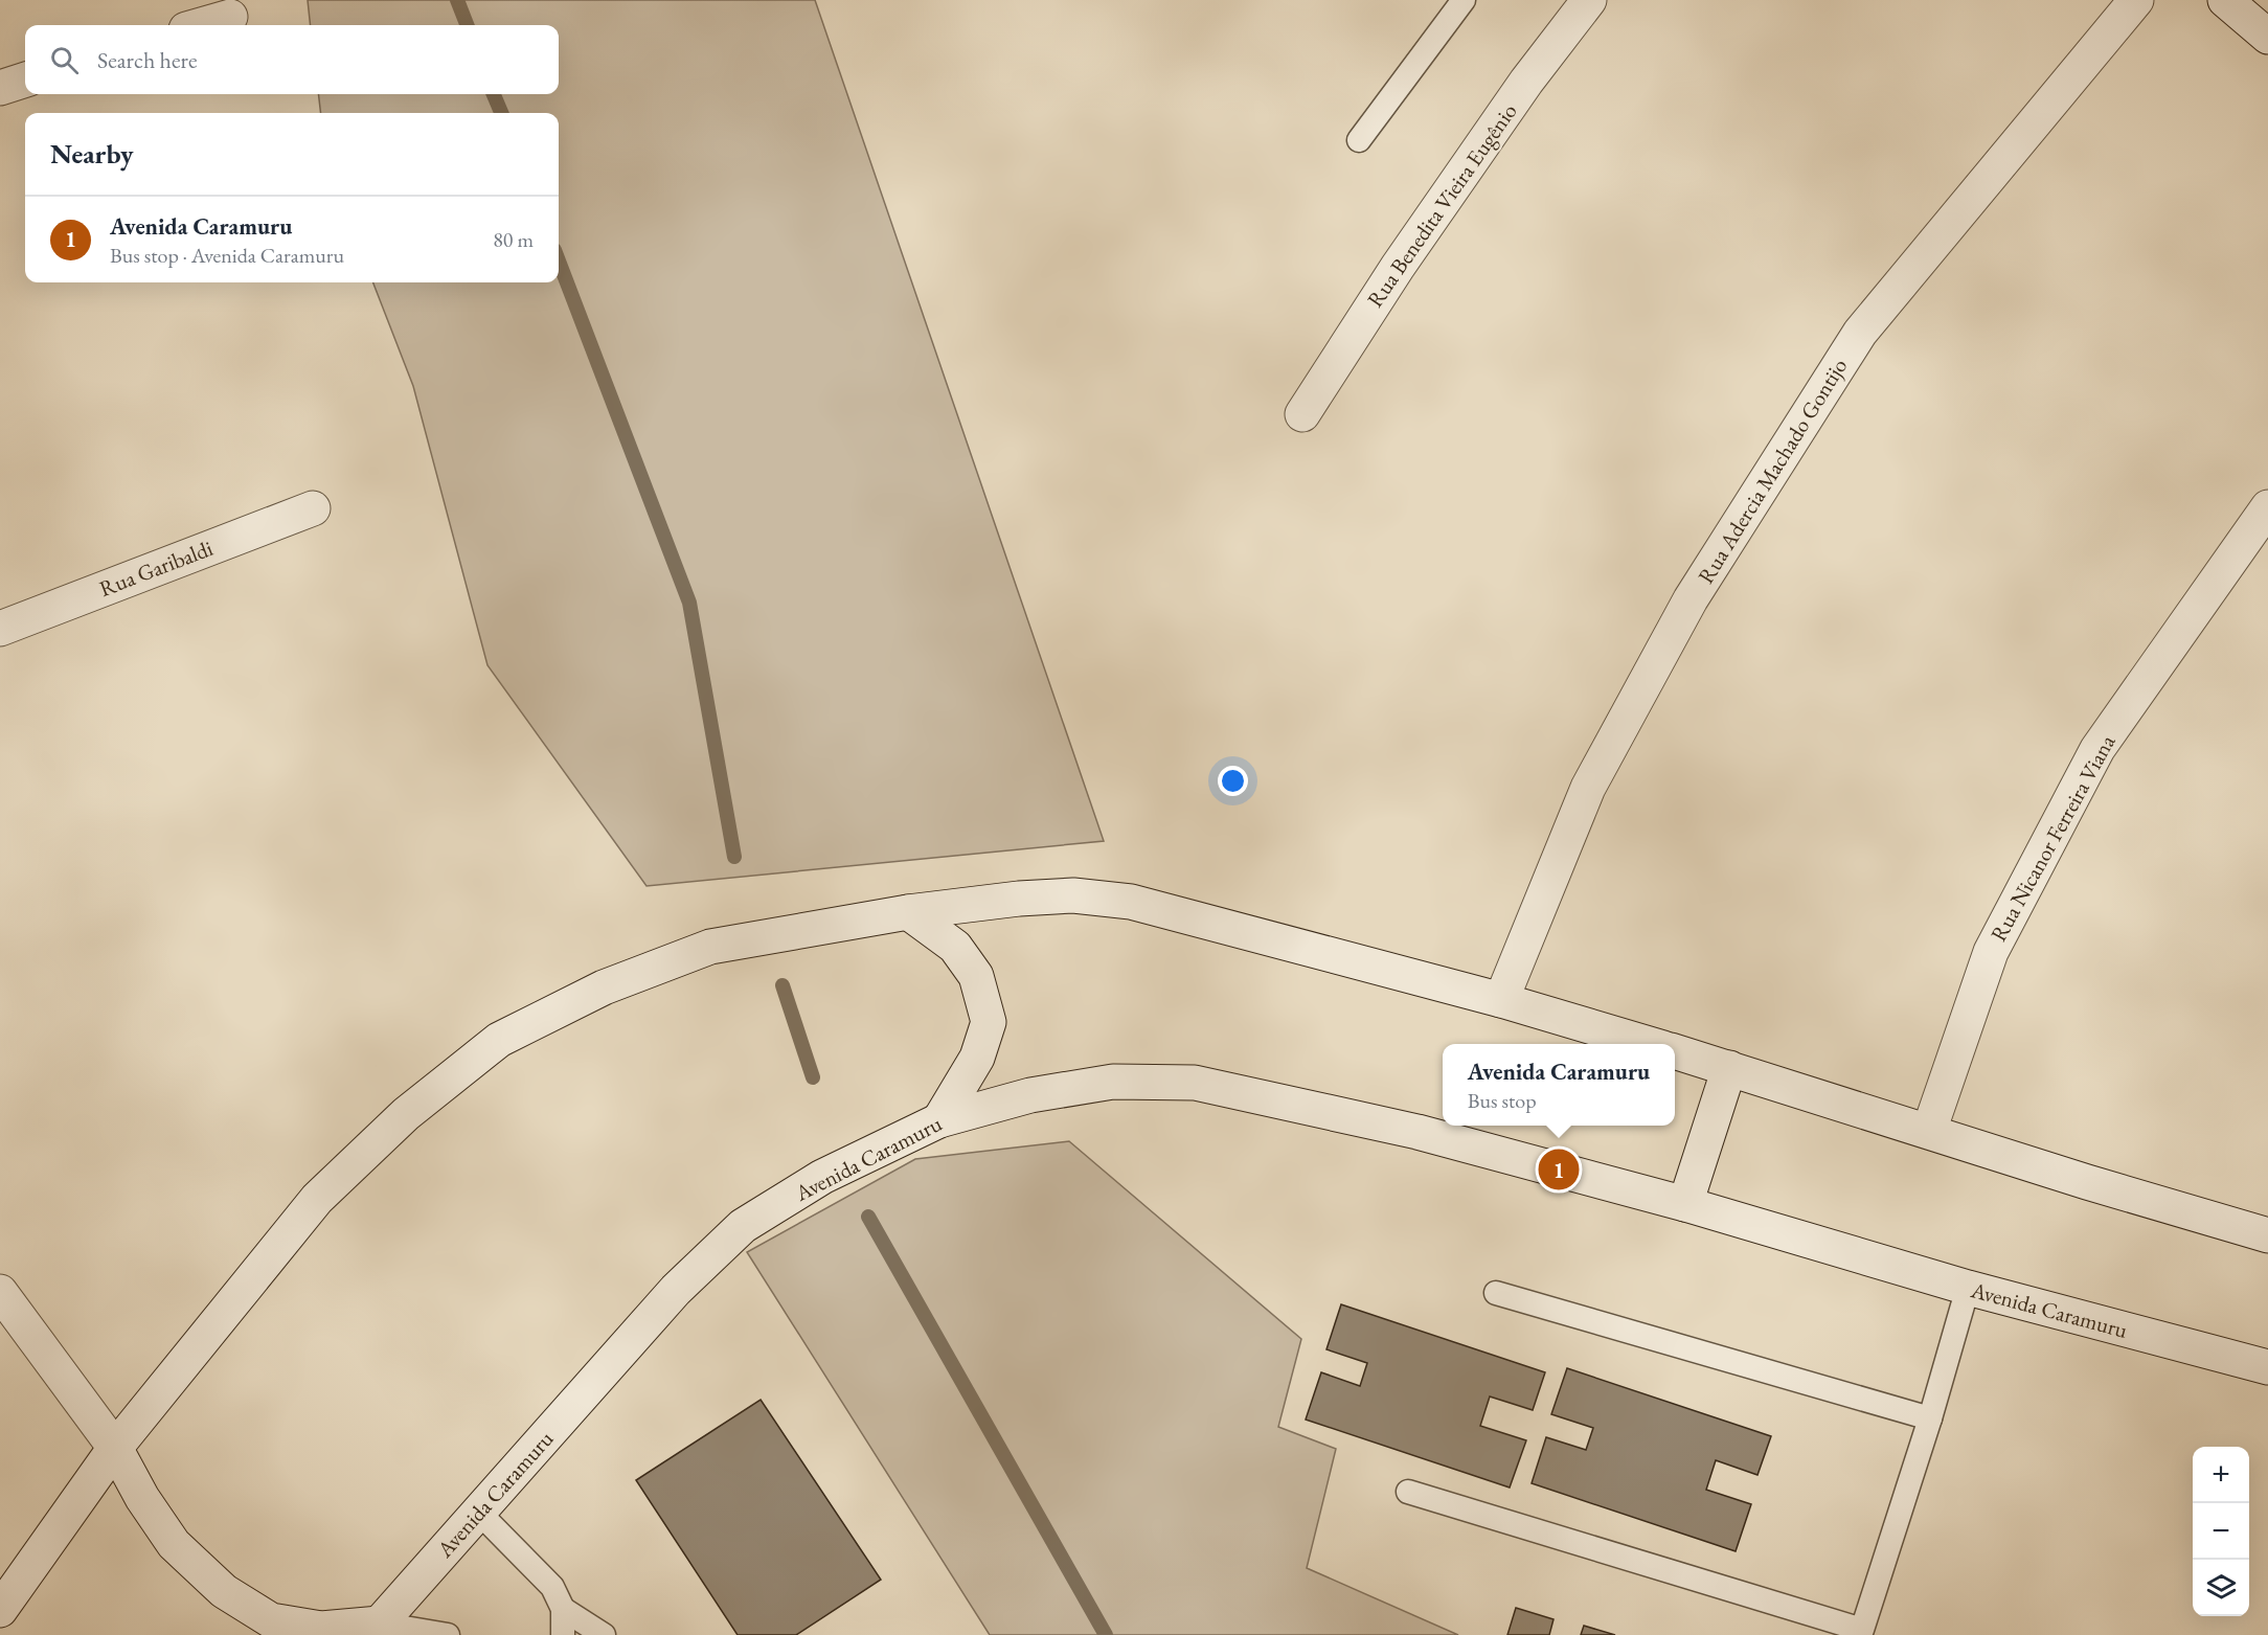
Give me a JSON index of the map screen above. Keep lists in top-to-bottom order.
{
  "streets": {
    "main road": [
      "Rua Benedita Vieira Eugênio",
      "Rua Adercia Machado Gontijo",
      "Rua Garibaldi",
      "Rua Nicanor Ferreira Viana",
      "Avenida Caramuru"
    ]
  },
  "page": {
    "search": "Search here",
    "heading": "Nearby",
    "list": [
      {
        "mark": "1",
        "name": "Avenida Caramuru",
        "note": "Bus stop · Avenida Caramuru",
        "value": "80 m"
      }
    ],
    "popup": ["Avenida Caramuru", "Bus stop"],
    "pins": "1",
    "map_buttons": ["+", "−"]
  }
}
